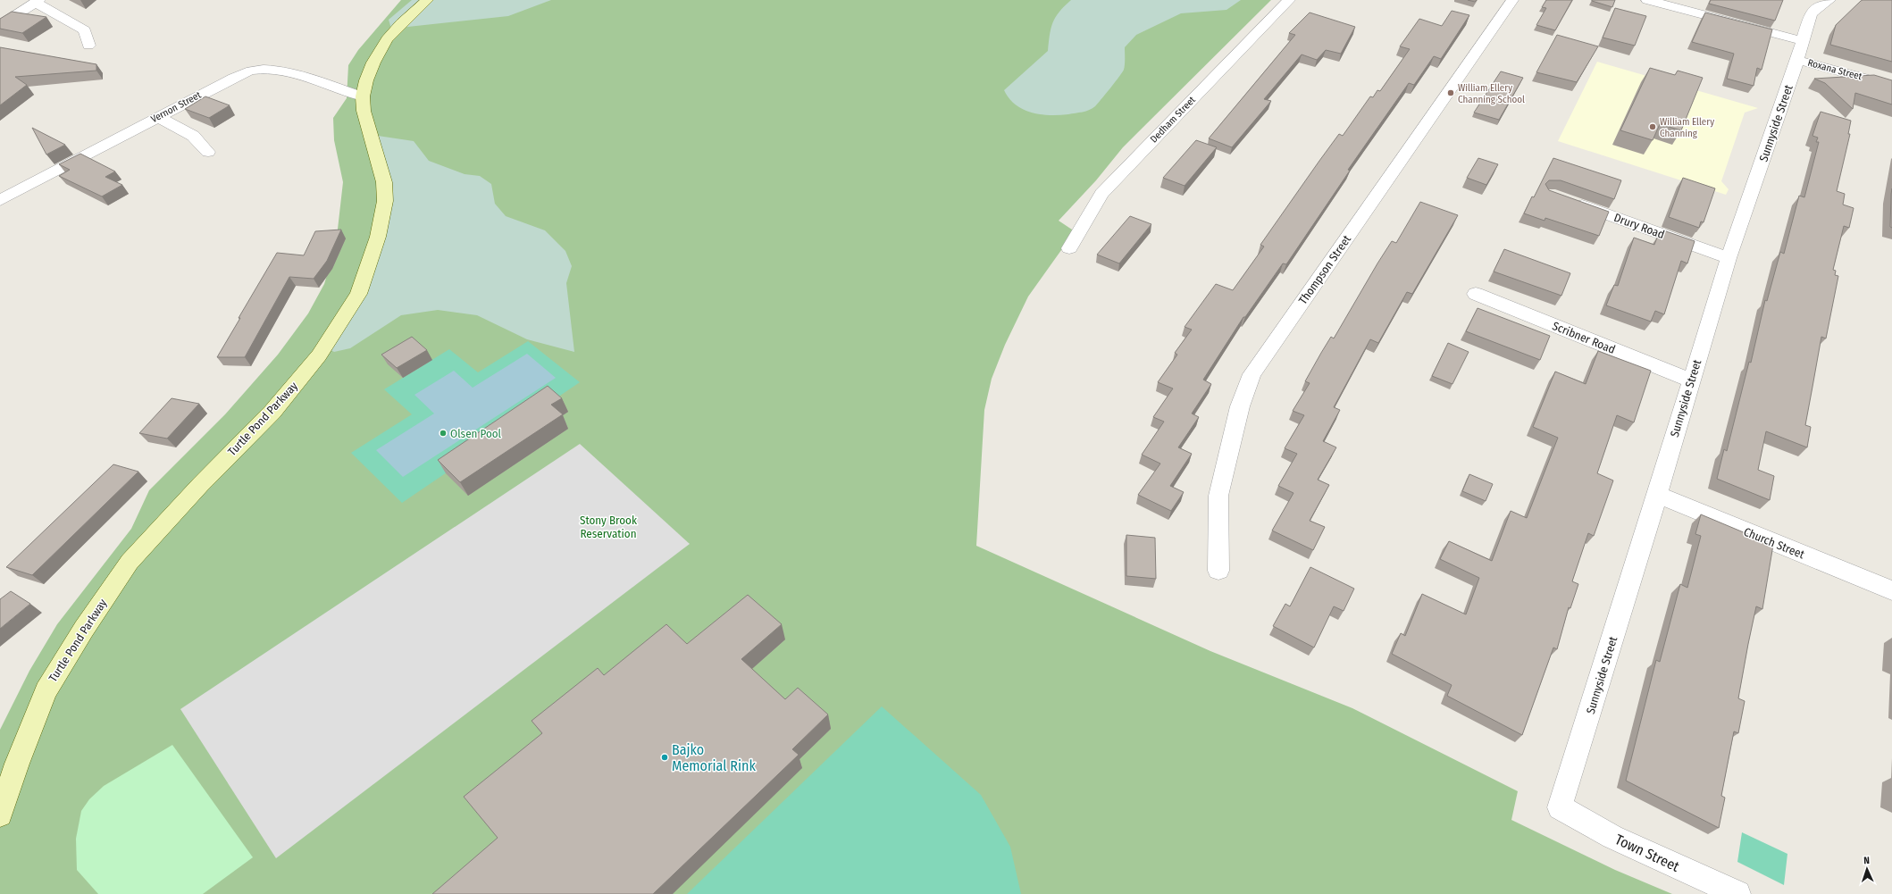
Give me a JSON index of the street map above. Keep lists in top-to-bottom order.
{
  "streets": {
    "main road": ["Turtle Pond Parkway"],
    "street": [
      "Roxana Street",
      "Vernon Street",
      "Dedham Street",
      "Sunnyside Street",
      "Drury Road",
      "Thompson Street",
      "Scribner Road",
      "Church Street",
      "Town Street"
    ]
  },
  "crossings": [
    ["Roxana Street", "Sunnyside Street"],
    ["Vernon Street", "Turtle Pond Parkway"],
    ["Sunnyside Street", "Drury Road"],
    ["Sunnyside Street", "Scribner Road"],
    ["Sunnyside Street", "Church Street"],
    ["Sunnyside Street", "Town Street"]
  ],
  "parks": ["Stony Brook Reservation"],
  "places": [
    "William Ellery Channing School",
    "William Ellery Channing",
    "Olsen Pool",
    "Bajko Memorial Rink"
  ],
  "north": "top"
}
